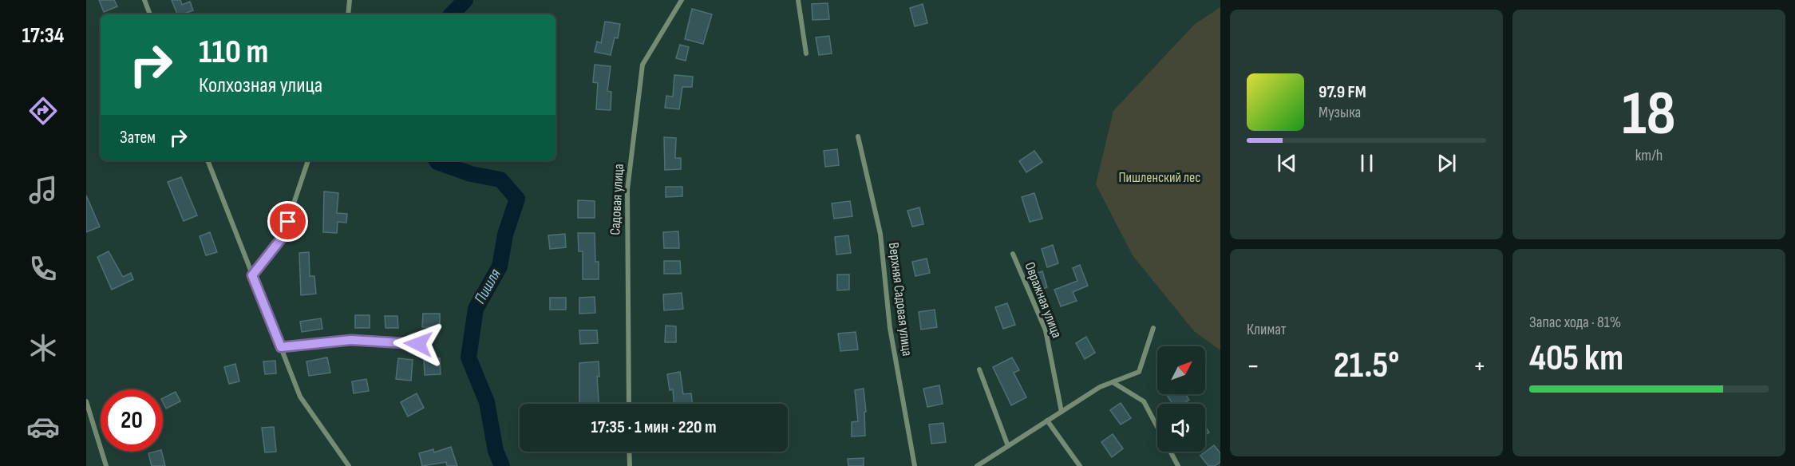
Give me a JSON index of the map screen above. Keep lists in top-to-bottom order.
{
  "streets": {
    "street": ["Садовая улица", "Верхняя Садовая улица", "Овражная улица"]
  },
  "water": ["Пишля"],
  "parks": ["Пишленский лес"],
  "north": "top right",
  "page": {
    "tabs": "17:34",
    "tile": [
      ["18", "km/h"],
      "Климат",
      ["Запас хода · 81%", "405 km"]
    ],
    "turn": ["110 m", "Колхозная улица"],
    "song": ["97.9 FM", "Музыка"],
    "then": "Затем",
    "heat": ["−", "21.5°", "+"],
    "limit": "20",
    "trip": "17:35 · 1 мин · 220 m"
  }
}
